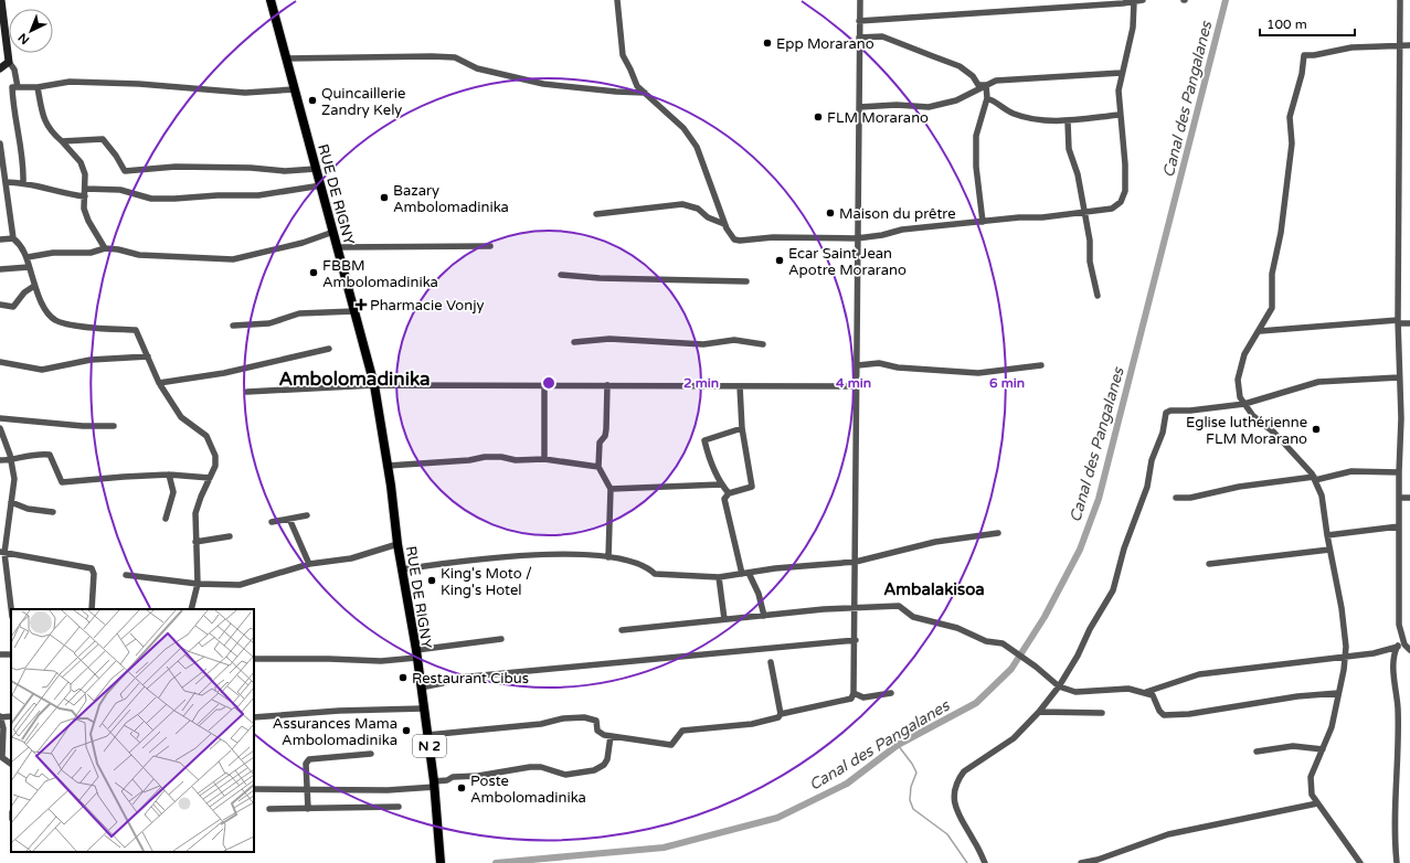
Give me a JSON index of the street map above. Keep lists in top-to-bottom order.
{
  "streets": {
    "main road": ["RUE DE RIGNY", "N 2"]
  },
  "crossings": [
    ["RUE DE RIGNY", "N 2"]
  ],
  "districts": ["Ambolomadinika", "Ambalakisoa"],
  "water": ["Canal des Pangalanes"],
  "places": {
    "other": [
      "Epp Morarano",
      "Quincaillerie Zandry Kely",
      "FLM Morarano",
      "Bazary Ambolomadinika",
      "Maison du prêtre",
      "Ecar Saint Jean Apotre Morarano",
      "FBBM Ambolomadinika",
      "Eglise luthérienne FLM Morarano",
      "King's Moto / King's Hotel",
      "Restaurant Cibus",
      "Assurances Mama Ambolomadinika",
      "Poste Ambolomadinika"
    ],
    "health": ["Pharmacie Vonjy"]
  },
  "scale_bar": "100 m",
  "north": "bottom left",
  "rings": ["2 min", "4 min", "6 min"]
}
